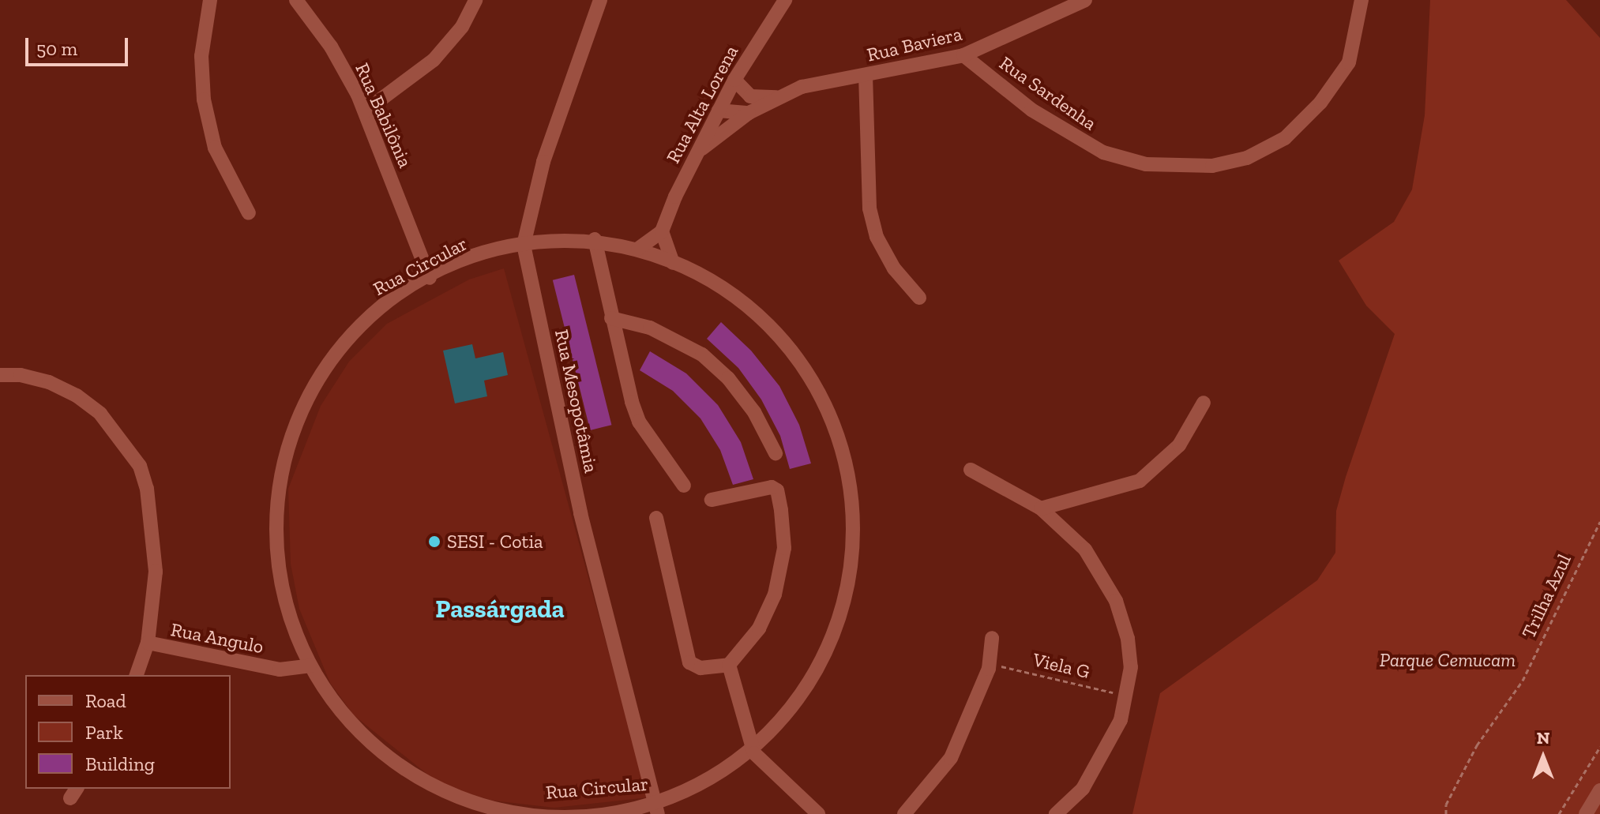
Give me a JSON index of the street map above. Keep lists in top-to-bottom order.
{
  "streets": {
    "street": [
      "Rua Baviera",
      "Rua Sardenha",
      "Rua Alta Lorena",
      "Rua Babilônia",
      "Rua Circular",
      "Rua Mesopotâmia",
      "Rua Angulo"
    ],
    "path": ["Trilha Azul", "Viela G"]
  },
  "crossings": [
    ["Rua Baviera", "Rua Sardenha"],
    ["Rua Baviera", "Rua Alta Lorena"],
    ["Rua Alta Lorena", "Rua Circular"],
    ["Rua Babilônia", "Rua Circular"],
    ["Rua Circular", "Rua Mesopotâmia"],
    ["Rua Circular", "Rua Angulo"]
  ],
  "districts": ["Passárgada"],
  "parks": ["Parque Cemucam"],
  "places": ["SESI - Cotia"],
  "legend": ["Road", "Park", "Building"],
  "scale_bar": "50 m",
  "north": "top"
}
